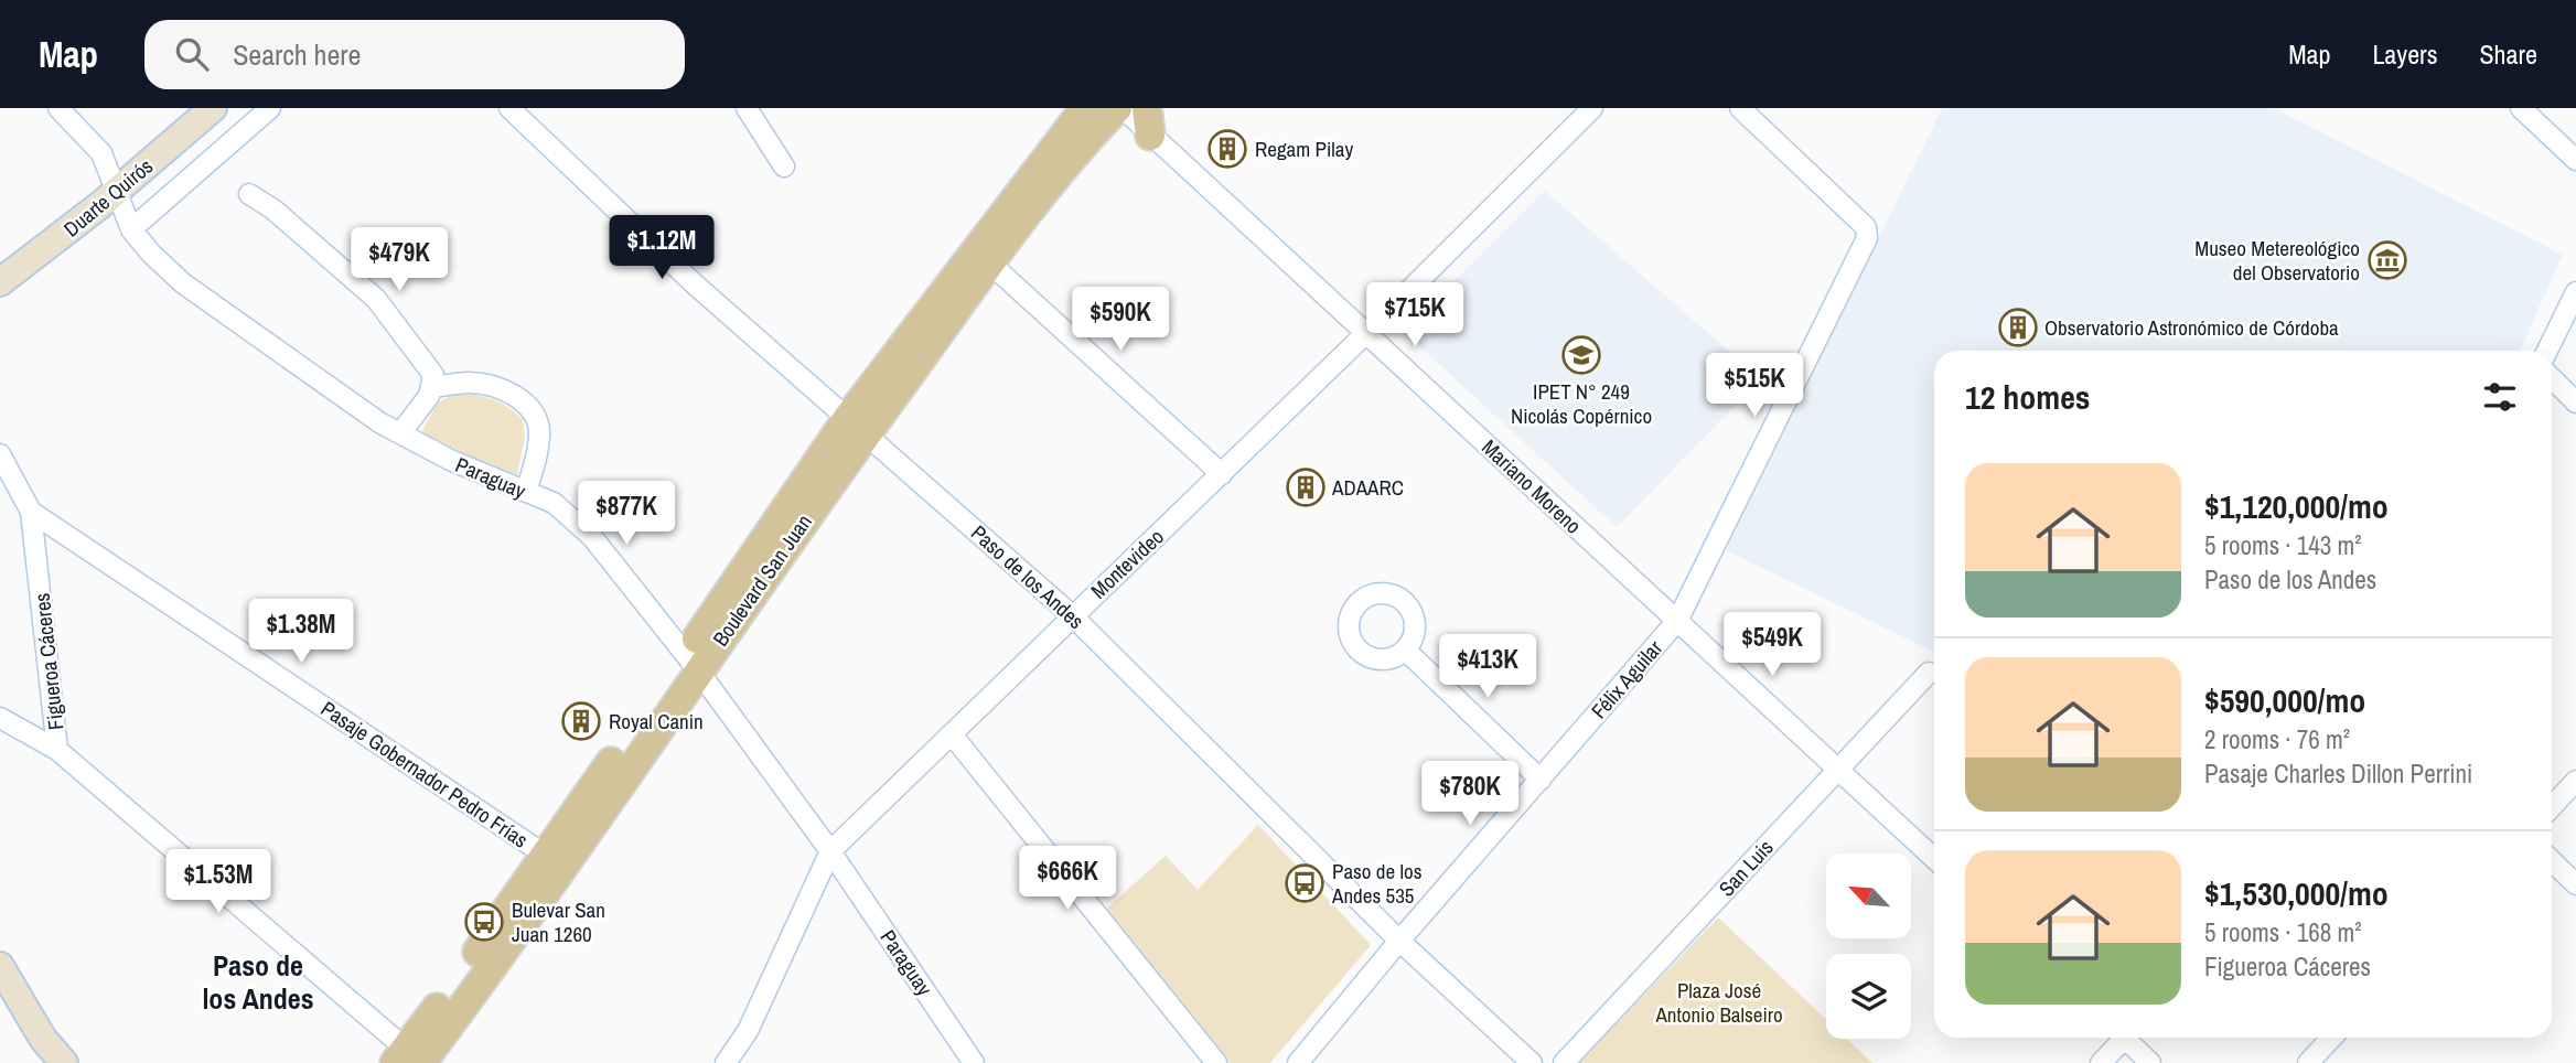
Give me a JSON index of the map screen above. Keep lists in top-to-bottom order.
{
  "streets": {
    "main road": ["Duarte Quirós", "Boulevard San Juan"],
    "street": [
      "Paraguay",
      "Mariano Moreno",
      "Montevideo",
      "Paso de los Andes",
      "Figueroa Cáceres",
      "Félix Aguilar",
      "Pasaje Gobernador Pedro Frías",
      "San Luis"
    ]
  },
  "crossings": [
    ["Duarte Quirós", "Paraguay"],
    ["Paraguay", "Montevideo"],
    ["Paraguay", "Boulevard San Juan"],
    ["Mariano Moreno", "Montevideo"],
    ["Mariano Moreno", "Boulevard San Juan"],
    ["Mariano Moreno", "Félix Aguilar"],
    ["Mariano Moreno", "San Luis"],
    ["Montevideo", "Paso de los Andes"],
    ["Paso de los Andes", "Boulevard San Juan"],
    ["Paso de los Andes", "Félix Aguilar"],
    ["Boulevard San Juan", "Figueroa Cáceres"],
    ["Boulevard San Juan", "Pasaje Gobernador Pedro Frías"],
    ["Figueroa Cáceres", "Pasaje Gobernador Pedro Frías"]
  ],
  "districts": ["Paso de los Andes"],
  "parks": ["Plaza José Antonio Balseiro"],
  "places": {
    "building": [
      "Regam Pilay",
      "Observatorio Astronómico de Córdoba",
      "ADAARC",
      "Royal Canin"
    ],
    "museum": ["Museo Metereológico del Observatorio"],
    "school or university": ["IPET N° 249 Nicolás Copérnico"],
    "bus stop": ["Paso de los Andes 535", "Bulevar San Juan 1260"]
  },
  "north": "top left",
  "page": {
    "header": "Map",
    "search": "Search here",
    "nav": ["Map", "Layers", "Share"],
    "price": [
      "$1.12M",
      "$479K",
      "$715K",
      "$590K",
      "$515K",
      "$877K",
      "$1.38M",
      "$549K",
      "$413K",
      "$780K",
      "$666K",
      "$1.53M"
    ],
    "heading": "12 homes",
    "list": [
      {
        "name": "$1,120,000/mo",
        "note": "5 rooms · 143 m² · Paso de los Andes"
      },
      {
        "name": "$590,000/mo",
        "note": "2 rooms · 76 m² · Pasaje Charles Dillon Perrini"
      },
      {
        "name": "$1,530,000/mo",
        "note": "5 rooms · 168 m² · Figueroa Cáceres"
      }
    ]
  }
}
